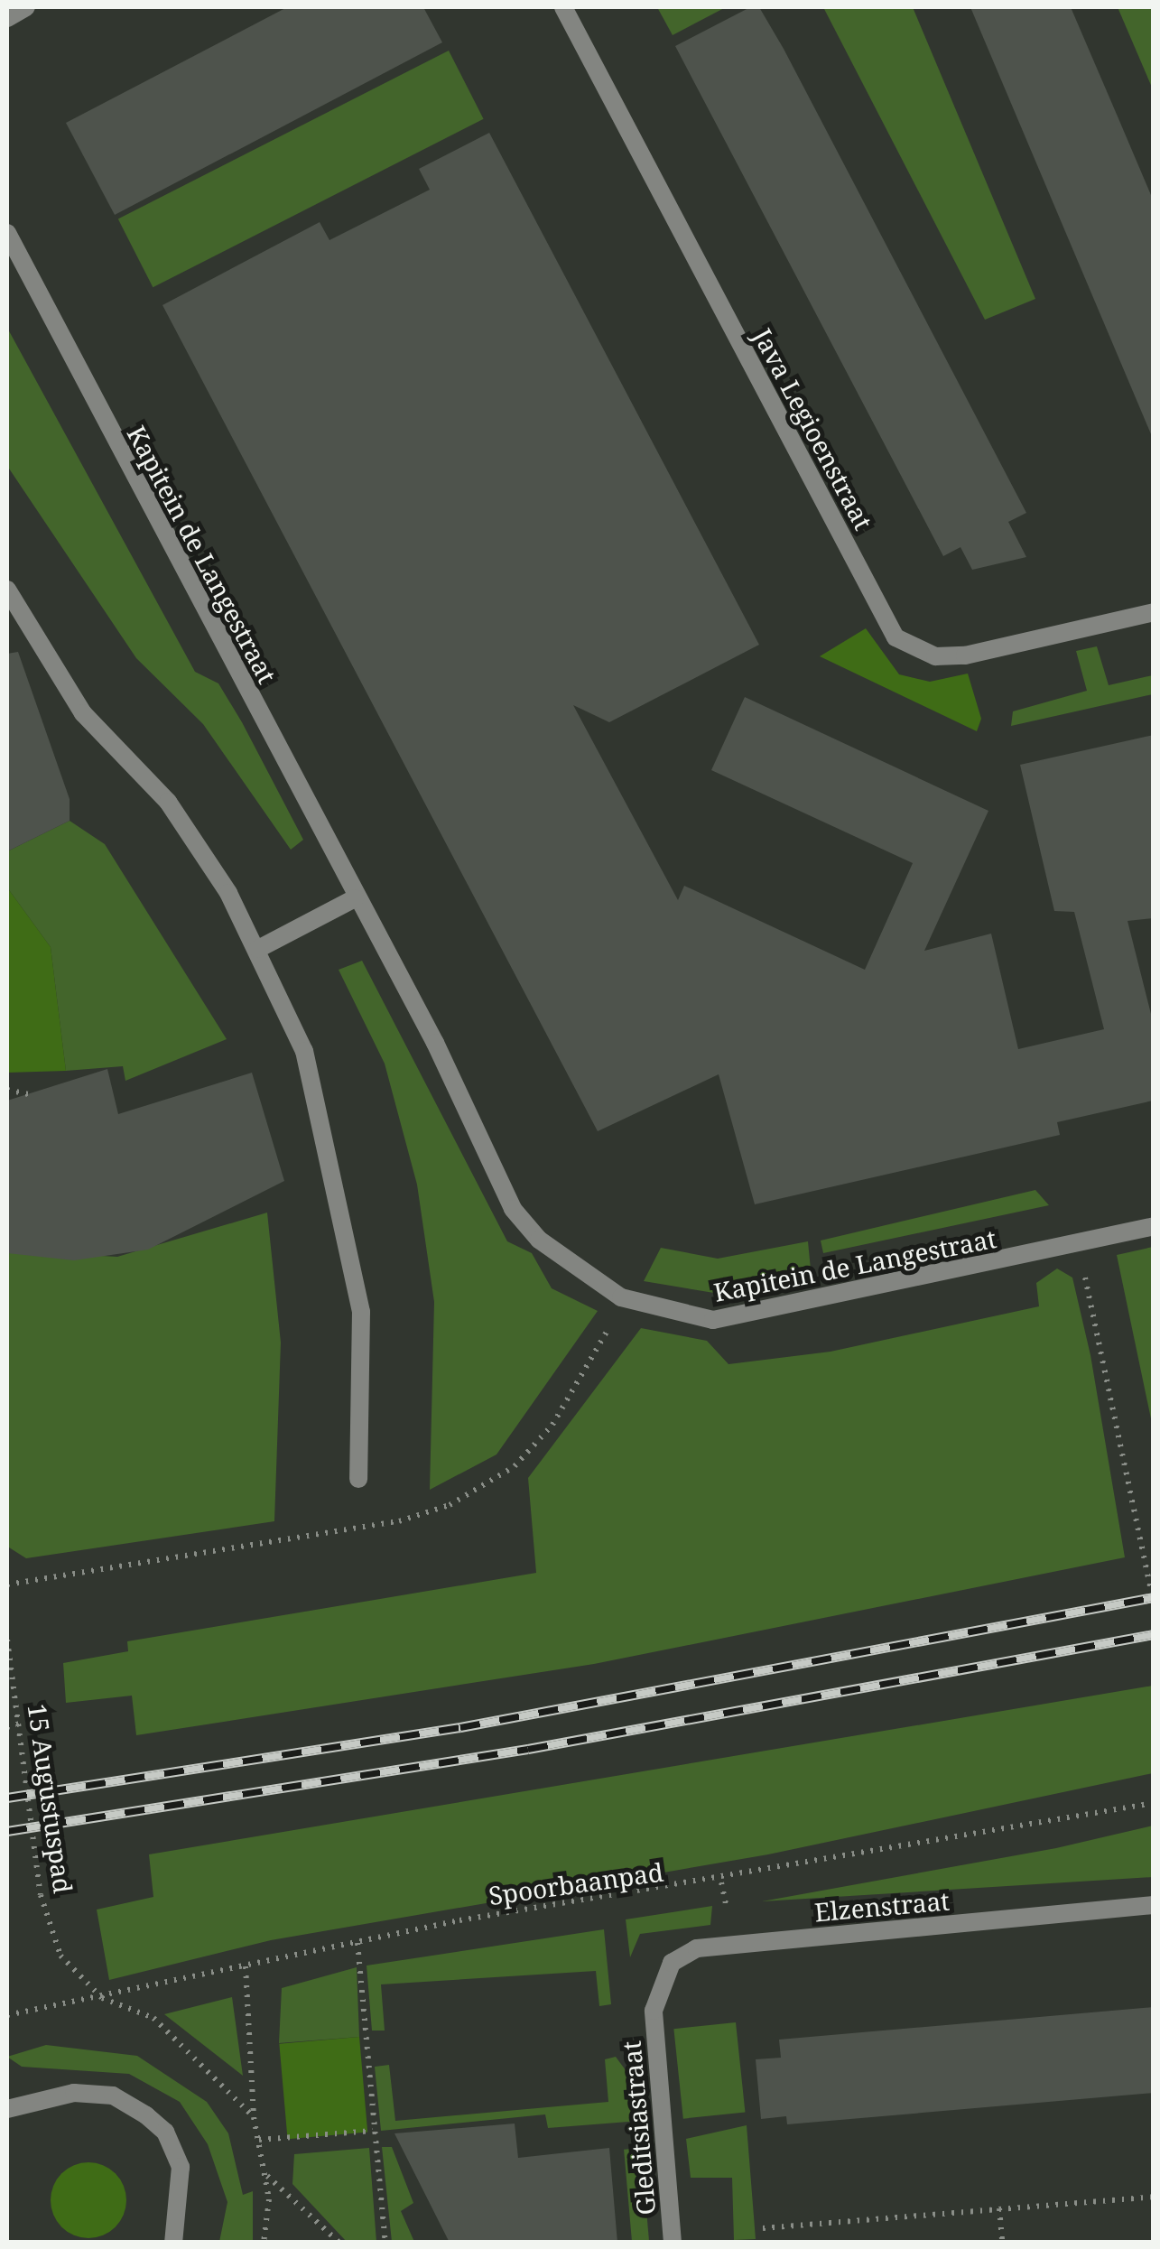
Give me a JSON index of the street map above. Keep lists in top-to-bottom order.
{
  "streets": {
    "street": [
      "Java Legioenstraat",
      "Kapitein de Langestraat",
      "Elzenstraat",
      "Gleditsiastraat"
    ],
    "path": ["15 Augustuspad", "Spoorbaanpad"]
  },
  "crossings": [
    ["15 Augustuspad", "Spoorbaanpad"],
    ["Elzenstraat", "Gleditsiastraat"]
  ]
}
